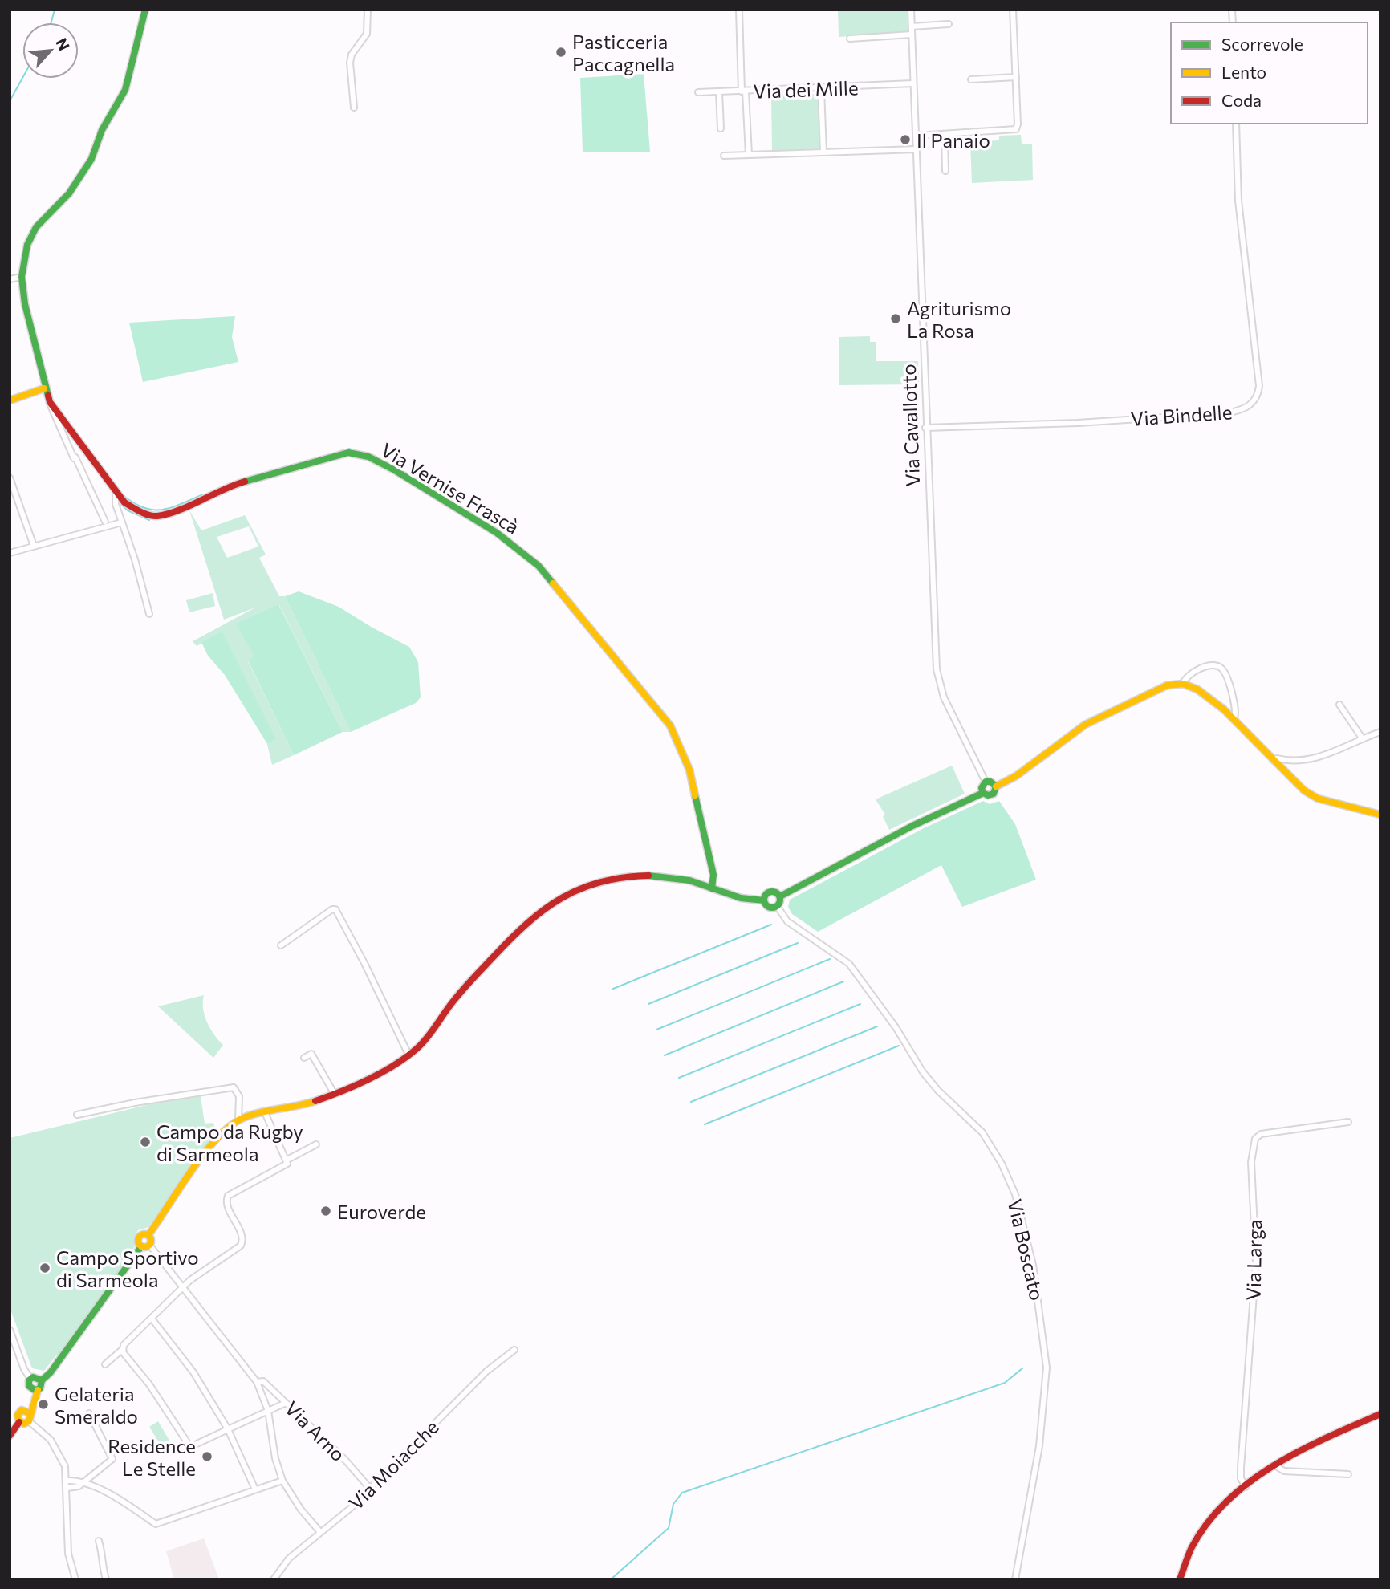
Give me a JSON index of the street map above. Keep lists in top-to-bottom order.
{
  "streets": {
    "street": [
      "Via dei Mille",
      "Via Bindelle",
      "Via Cavallotto",
      "Via Vernise Frascà",
      "Via Boscato",
      "Via Larga",
      "Via Arno",
      "Via Moiacche"
    ]
  },
  "crossings": [
    ["Via dei Mille", "Via Cavallotto"],
    ["Via Bindelle", "Via Cavallotto"],
    ["Via Arno", "Via Moiacche"]
  ],
  "places": [
    "Pasticceria Paccagnella",
    "Il Panaio",
    "Agriturismo La Rosa",
    "Campo da Rugby di Sarmeola",
    "Euroverde",
    "Campo Sportivo di Sarmeola",
    "Gelateria Smeraldo",
    "Residence Le Stelle"
  ],
  "legend": ["Scorrevole", "Lento", "Coda"],
  "north": "top right"
}
